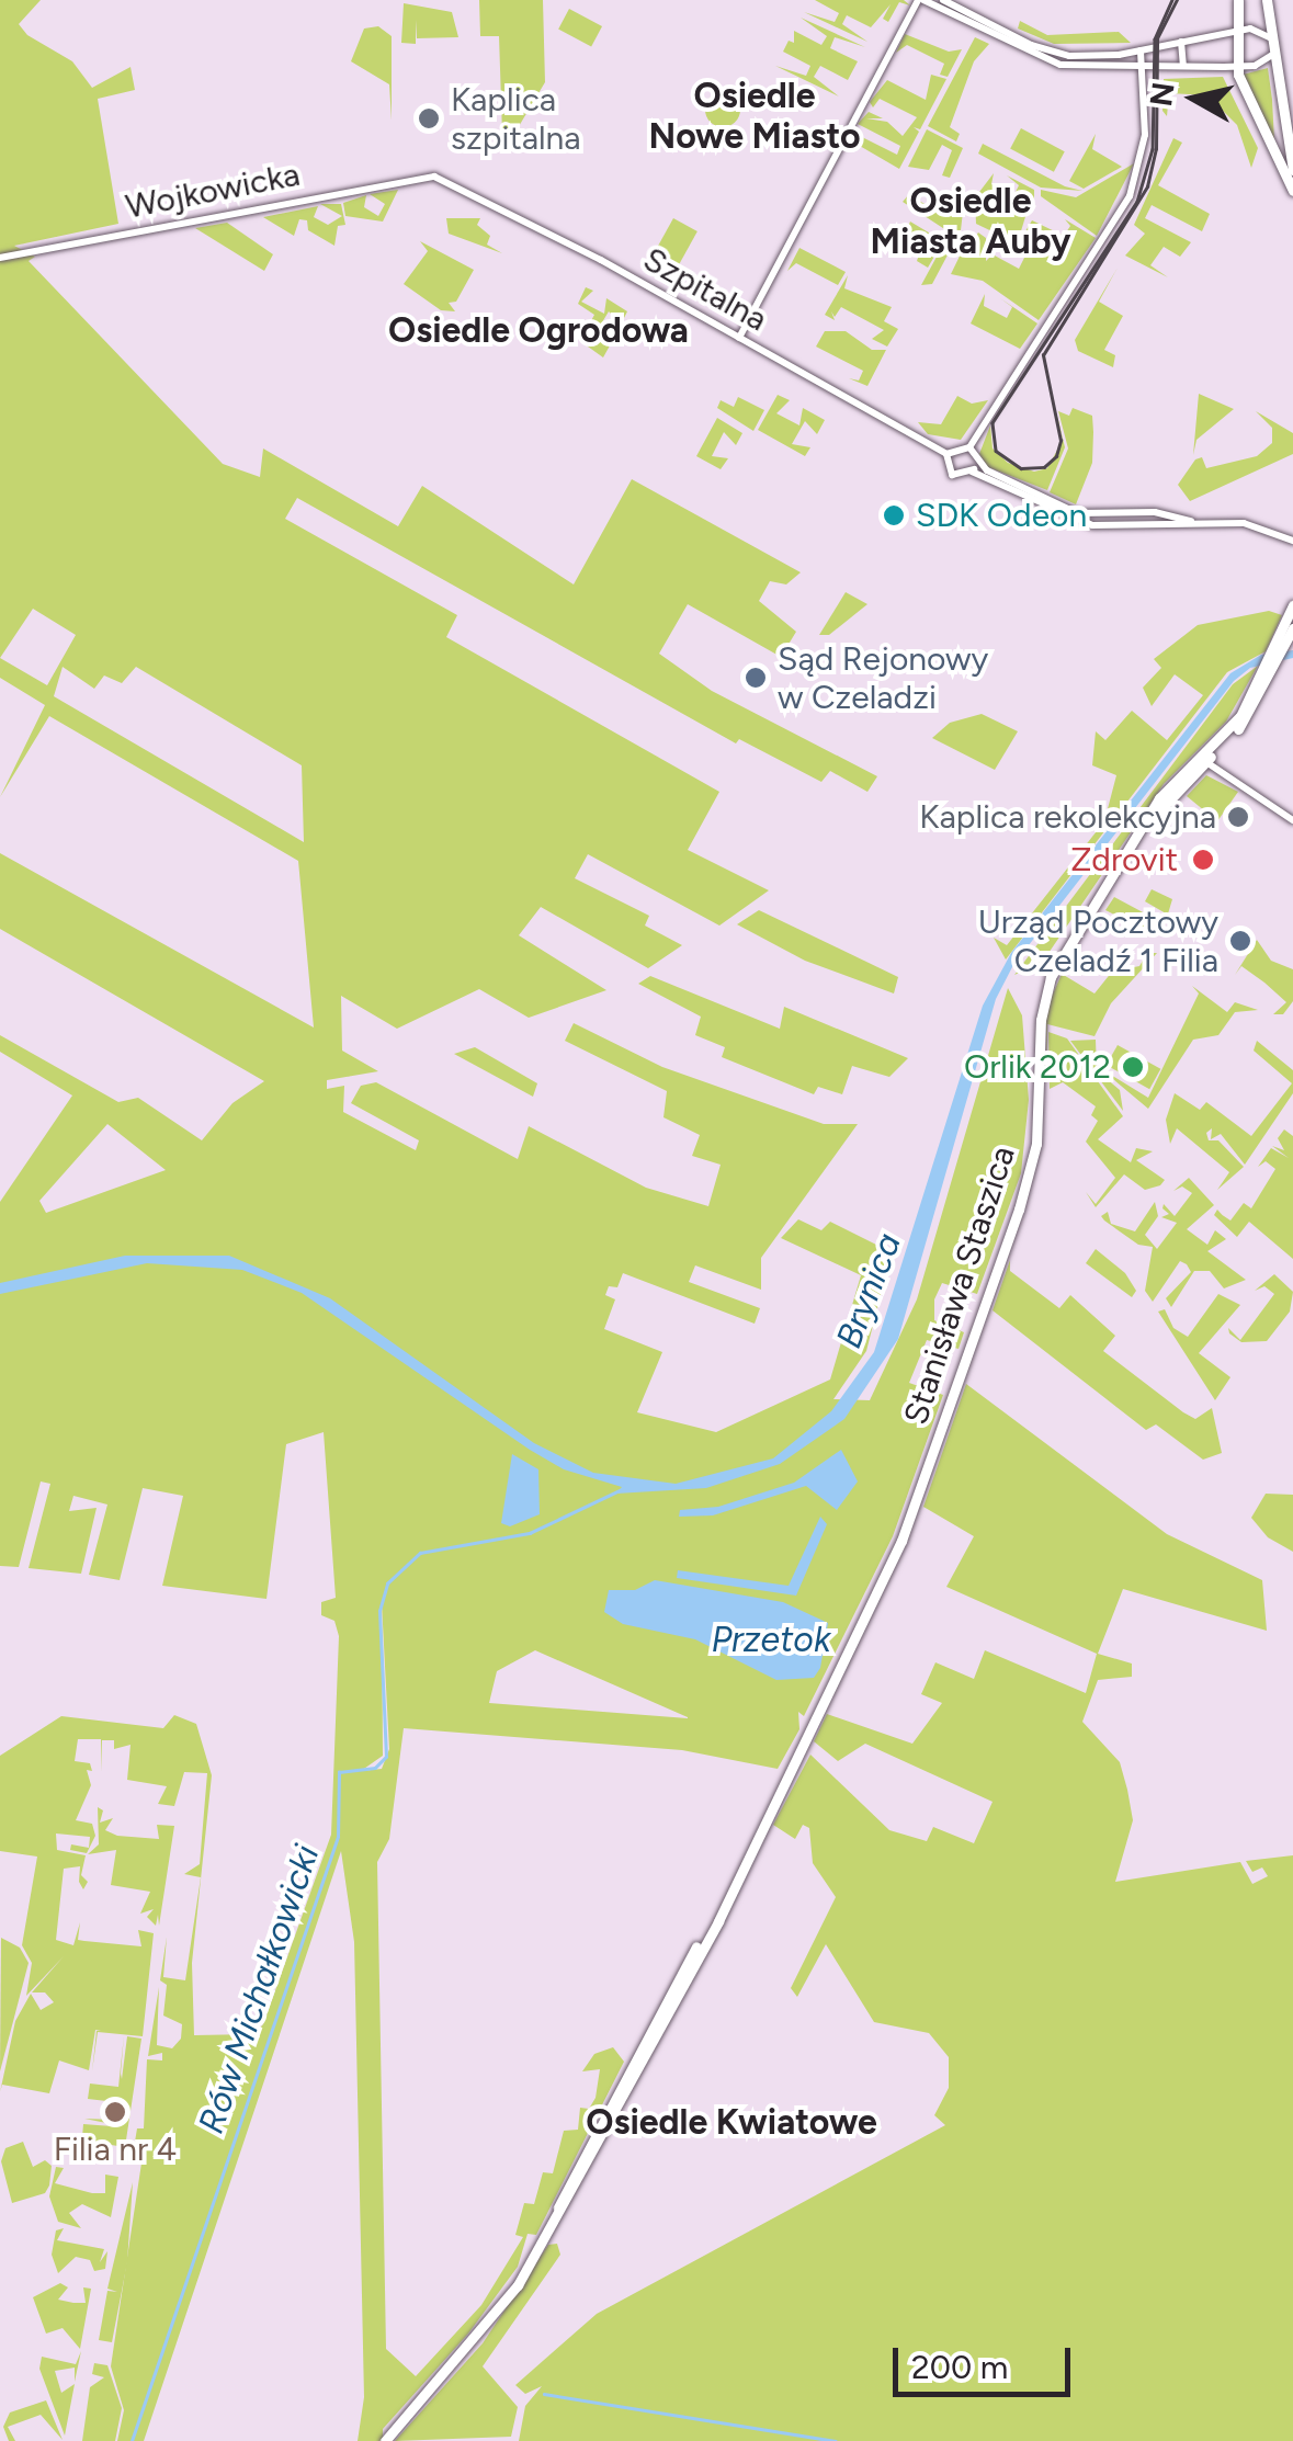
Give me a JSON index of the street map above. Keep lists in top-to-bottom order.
{
  "streets": {
    "main road": ["Stanisława Staszica"],
    "street": ["Wojkowicka", "Szpitalna"]
  },
  "crossings": [
    ["Wojkowicka", "Szpitalna"]
  ],
  "districts": [
    "Osiedle Nowe Miasto",
    "Osiedle Miasta Auby",
    "Osiedle Ogrodowa",
    "Osiedle Kwiatowe"
  ],
  "water": ["Brynica", "Przetok", "Rów Michałkowicki"],
  "places": [
    "Kaplica szpitalna",
    "SDK Odeon",
    "Sąd Rejonowy w Czeladzi",
    "Kaplica rekolekcyjna",
    "Zdrovit",
    "Urząd Pocztowy Czeladź 1 Filia",
    "Orlik 2012",
    "Filia nr 4"
  ],
  "scale_bar": "200 m",
  "north": "left"
}
